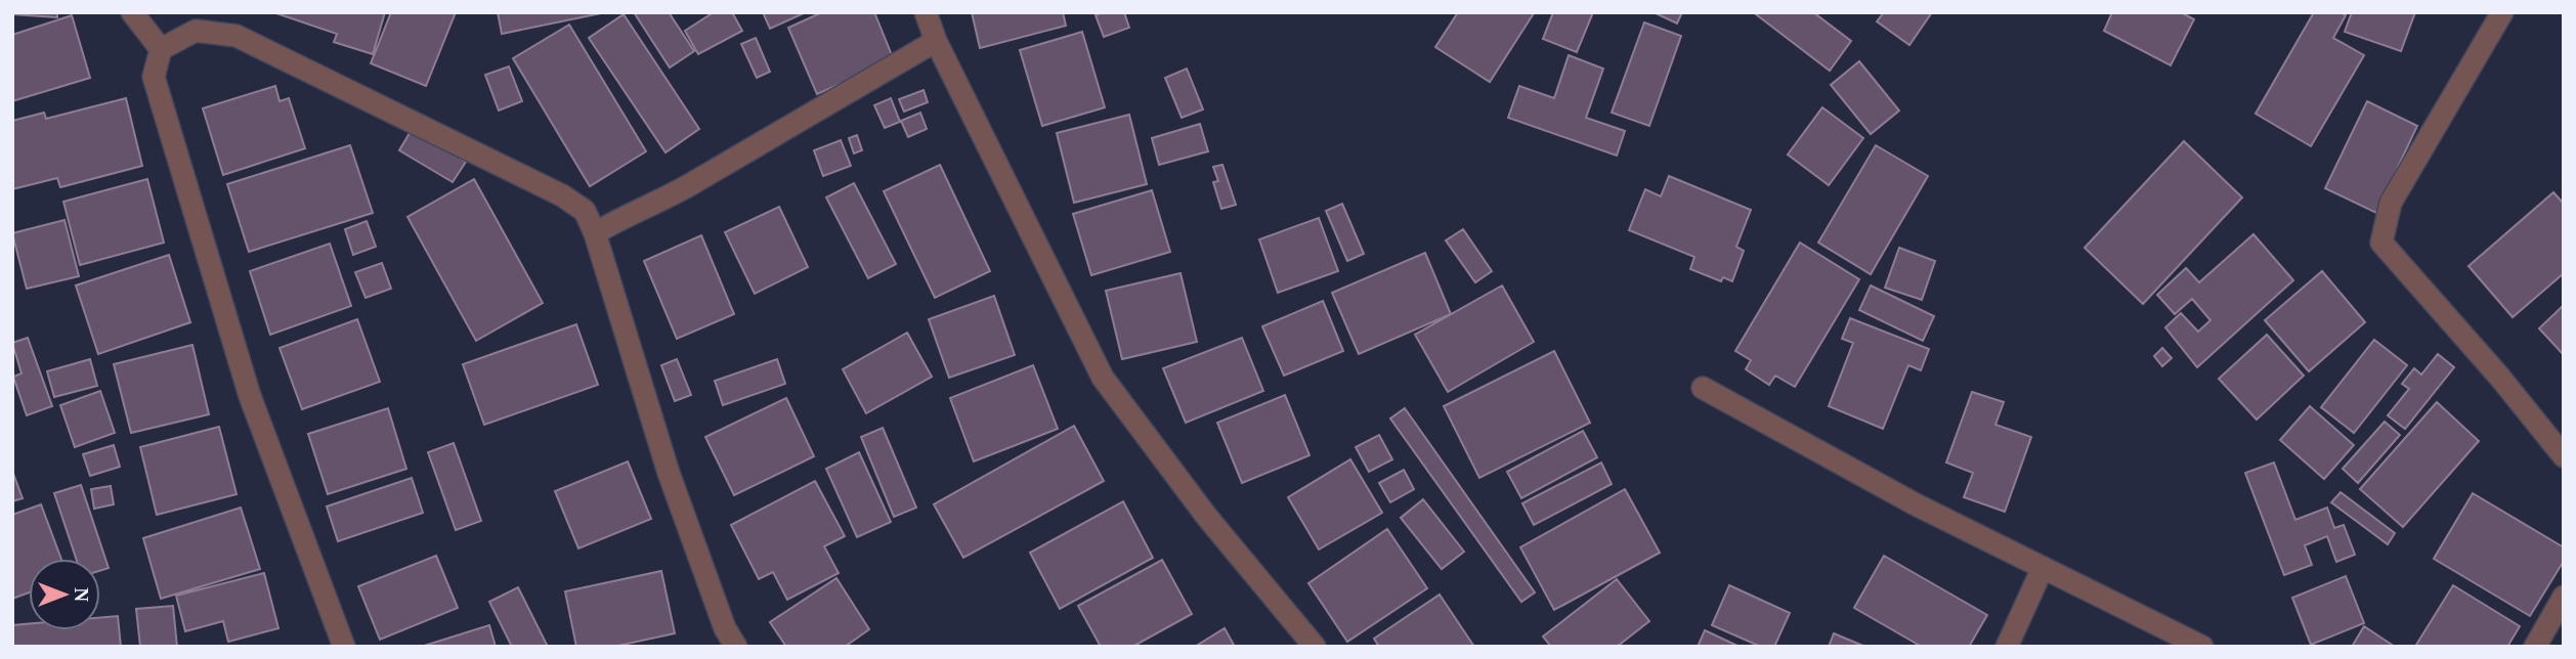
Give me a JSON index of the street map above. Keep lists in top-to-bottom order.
{
  "north": "right"
}
